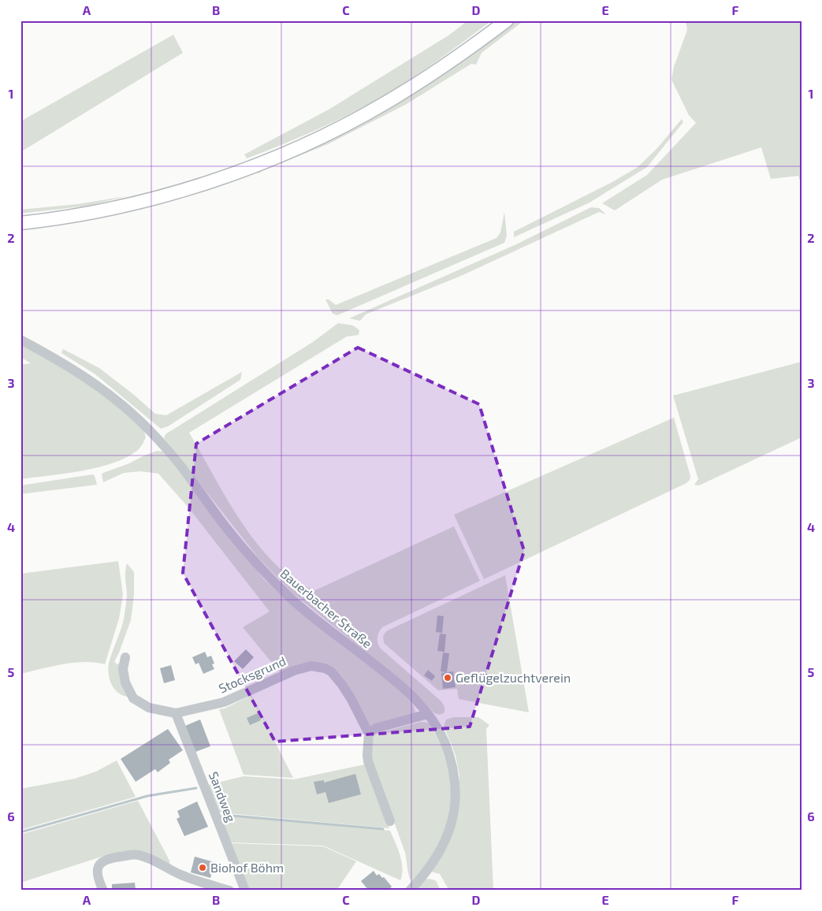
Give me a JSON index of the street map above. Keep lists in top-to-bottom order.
{
  "streets": {
    "street": ["Bauerbacher Straße", "Stocksgrund", "Sandweg"]
  },
  "crossings": [
    ["Stocksgrund", "Sandweg"]
  ],
  "places": ["Geflügelzuchtverein", "Biohof Böhm"],
  "grid": {
    "columns": [
      "A",
      "B",
      "C",
      "D",
      "E",
      "F"
    ],
    "rows": [
      "1",
      "2",
      "3",
      "4",
      "5",
      "6"
    ]
  }
}
